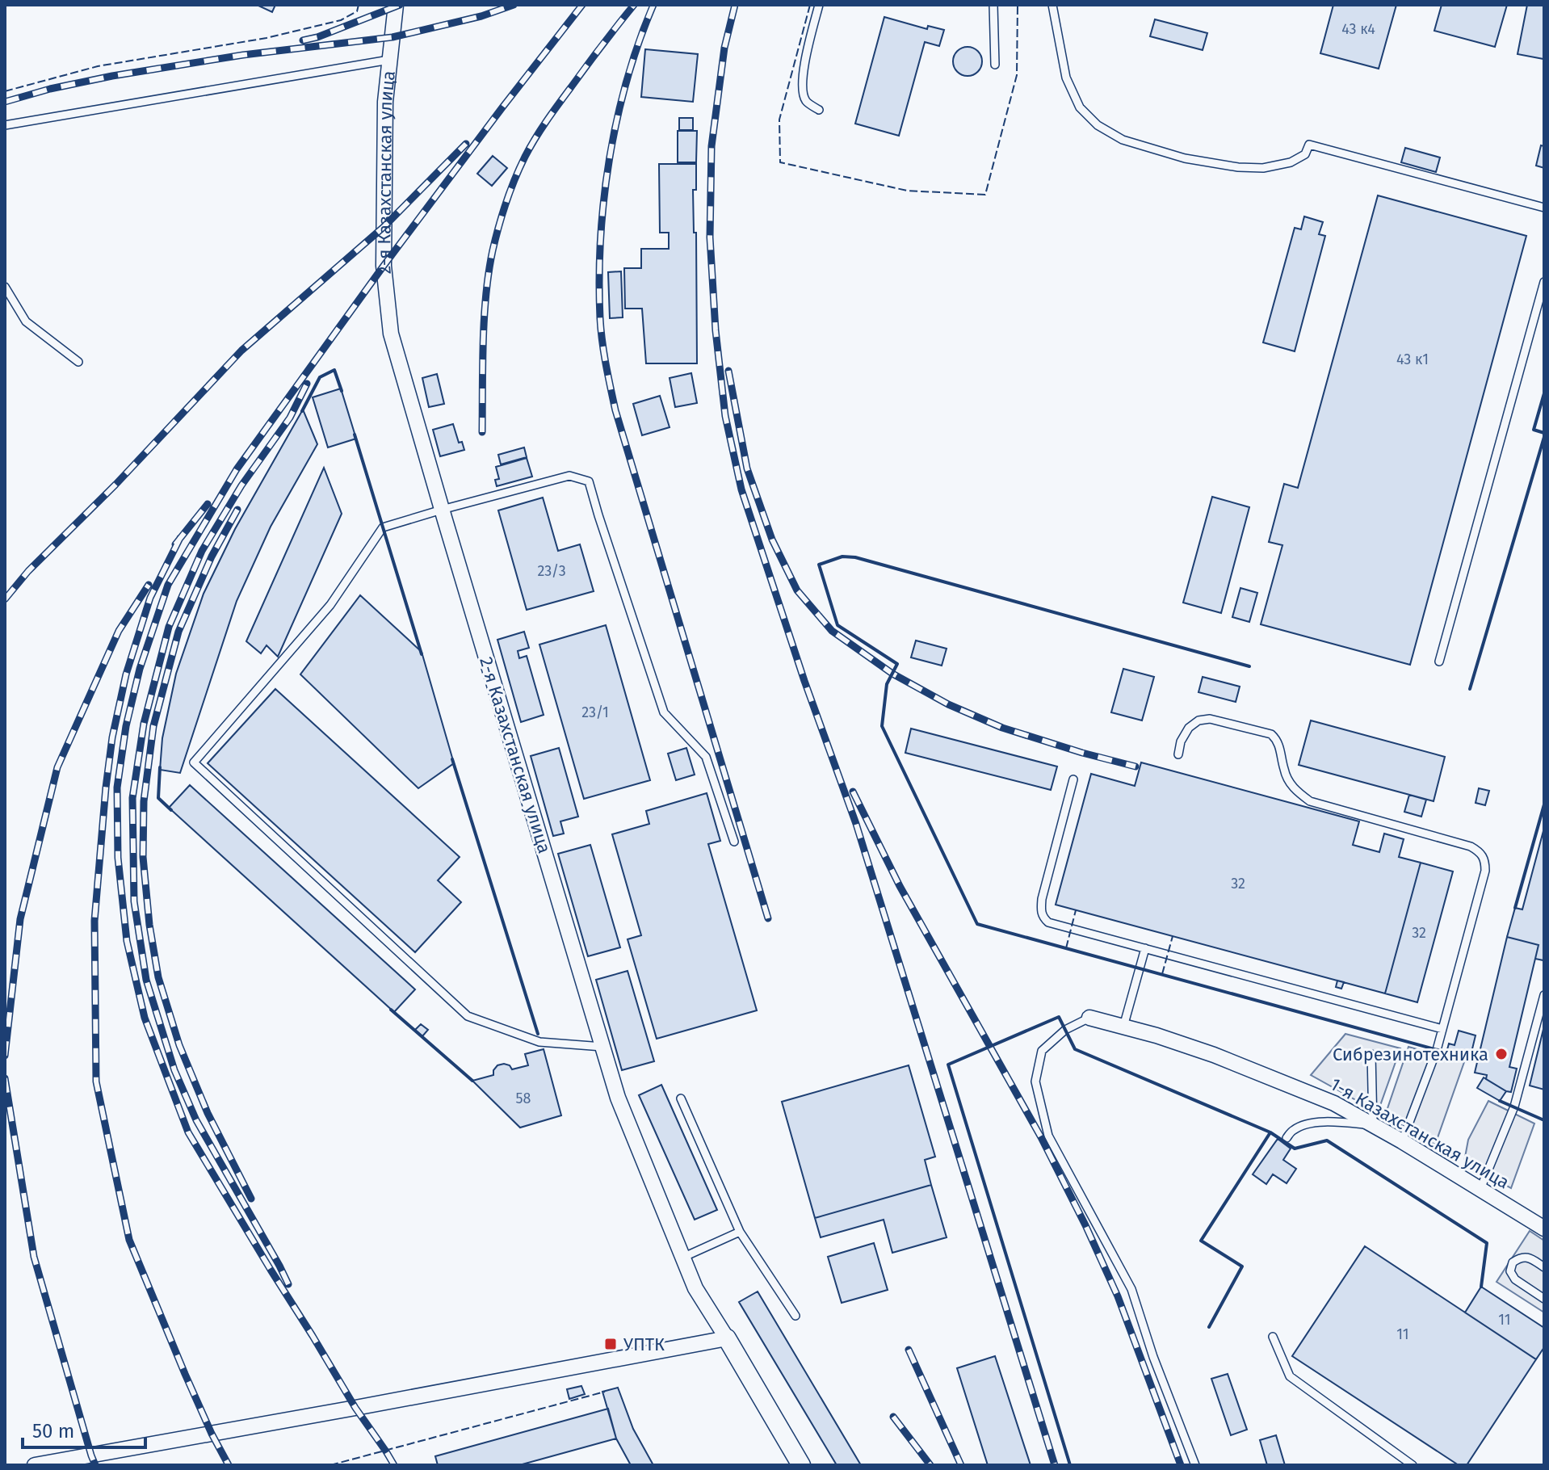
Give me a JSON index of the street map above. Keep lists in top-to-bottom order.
{
  "streets": {
    "street": ["2-я Казахстанская улица", "1-я Казахстанская улица"]
  },
  "places": {
    "other": ["Сибрезинотехника"],
    "transit": ["УПТК"]
  },
  "house_numbers": [
    "43 к4",
    "43 к1",
    "23/3",
    "23/1",
    "32",
    "32",
    "58",
    "11",
    "11"
  ],
  "scale_bar": "50 m"
}
